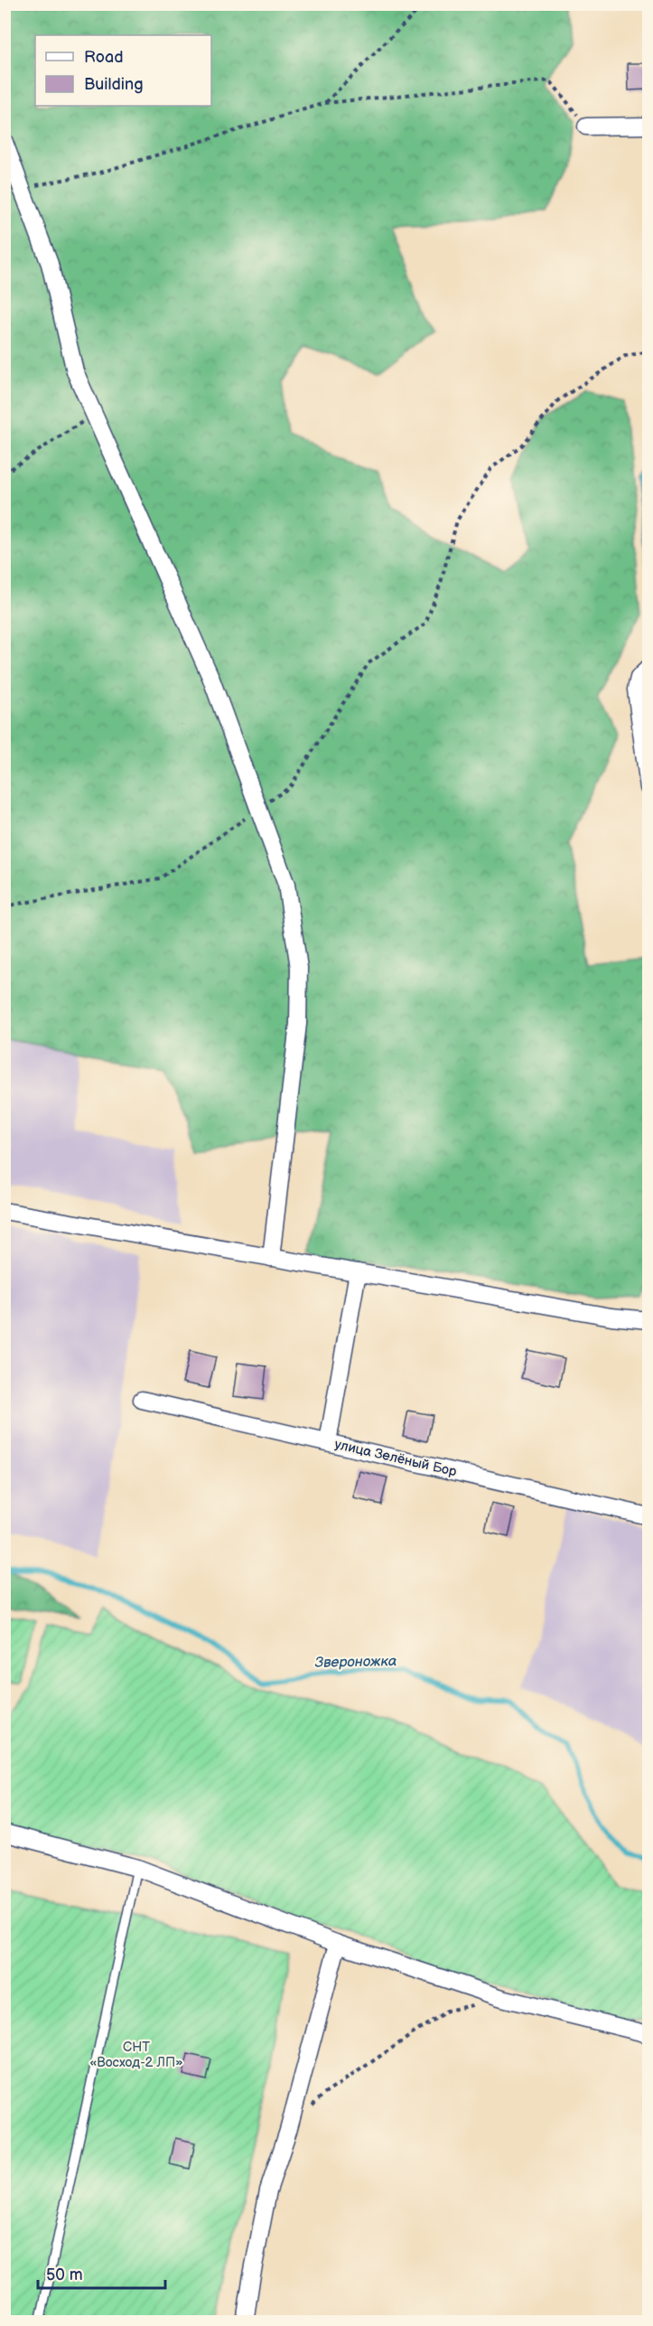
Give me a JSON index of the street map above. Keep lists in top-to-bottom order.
{
  "streets": {
    "street": ["улица Зелёный Бор"]
  },
  "water": ["Звероножка"],
  "parks": ["СНТ «Восход-2 ЛП»"],
  "legend": ["Road", "Building"],
  "scale_bar": "50 m"
}
